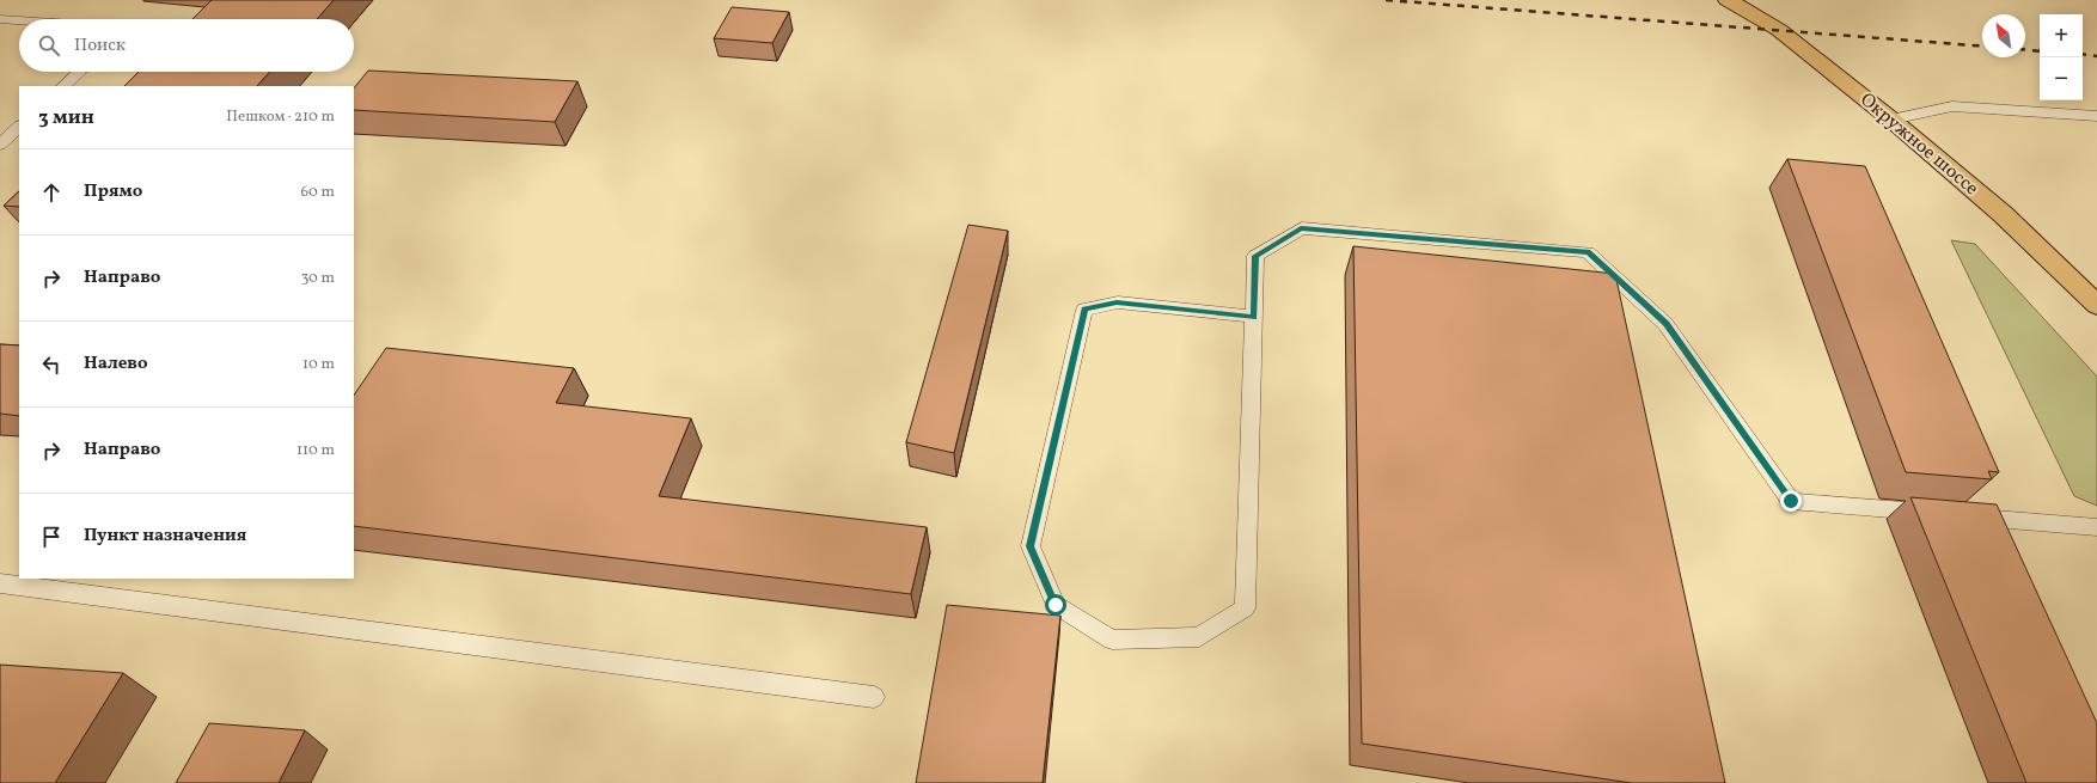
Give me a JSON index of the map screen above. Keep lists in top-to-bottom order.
{
  "streets": {
    "main road": ["Окружное шоссе"]
  },
  "north": "top left",
  "page": {
    "map_buttons": ["+", "−"],
    "search": "Поиск",
    "heading": ["3 мин", "Пешком · 210 m"],
    "list": [
      ["Прямо", "60 m"],
      ["Направо", "30 m"],
      ["Налево", "10 m"],
      ["Направо", "110 m"],
      "Пункт назначения"
    ]
  }
}
